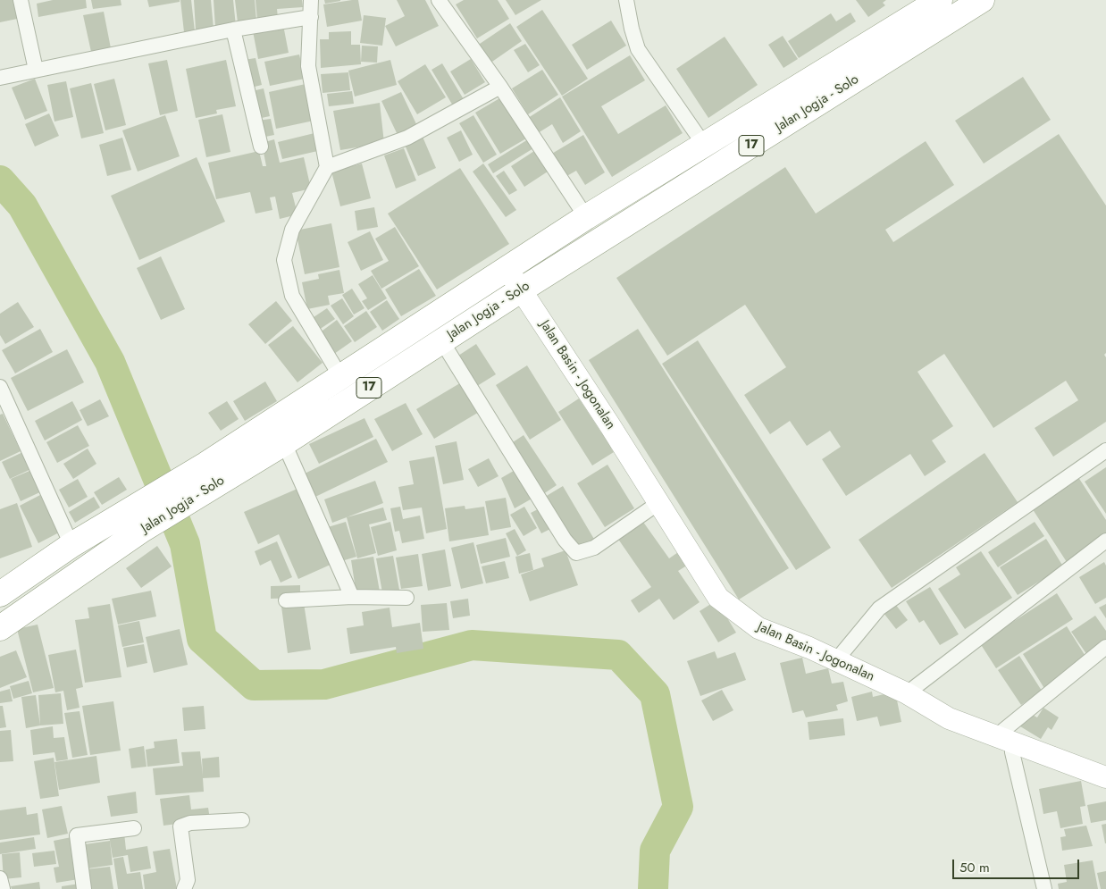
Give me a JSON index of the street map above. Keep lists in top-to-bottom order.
{
  "streets": {
    "highway": ["Jalan Jogja - Solo", "17"],
    "main road": ["Jalan Basin - Jogonalan"]
  },
  "crossings": [
    ["Jalan Jogja - Solo", "Jalan Basin - Jogonalan"]
  ],
  "scale_bar": "50 m"
}
